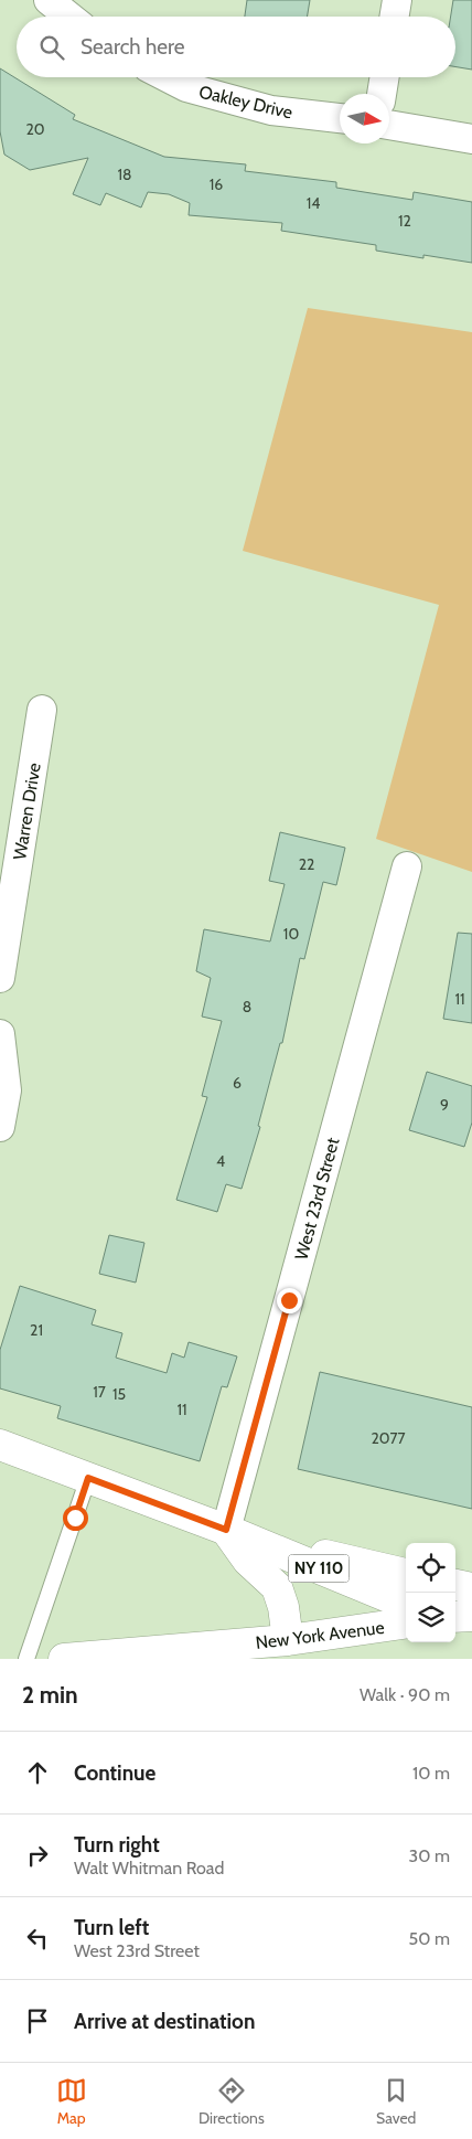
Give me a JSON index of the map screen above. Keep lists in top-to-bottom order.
{
  "streets": {
    "main road": ["NY 110", "New York Avenue"],
    "street": ["Oakley Drive", "Warren Drive", "West 23rd Street"]
  },
  "crossings": [
    ["West 23rd Street", "NY 110"]
  ],
  "house_numbers": [
    "20",
    "18",
    "16",
    "14",
    "12",
    "22",
    "10",
    "11",
    "8",
    "6",
    "9",
    "4",
    "21",
    "17",
    "15",
    "11",
    "2077"
  ],
  "north": "right",
  "page": {
    "search": "Search here",
    "heading": ["2 min", "Walk · 90 m"],
    "list": [
      ["Continue", "10 m"],
      ["Turn right", "Walt Whitman Road", "30 m"],
      ["Turn left", "West 23rd Street", "50 m"],
      "Arrive at destination"
    ],
    "nav": ["Map", "Directions", "Saved"]
  }
}
